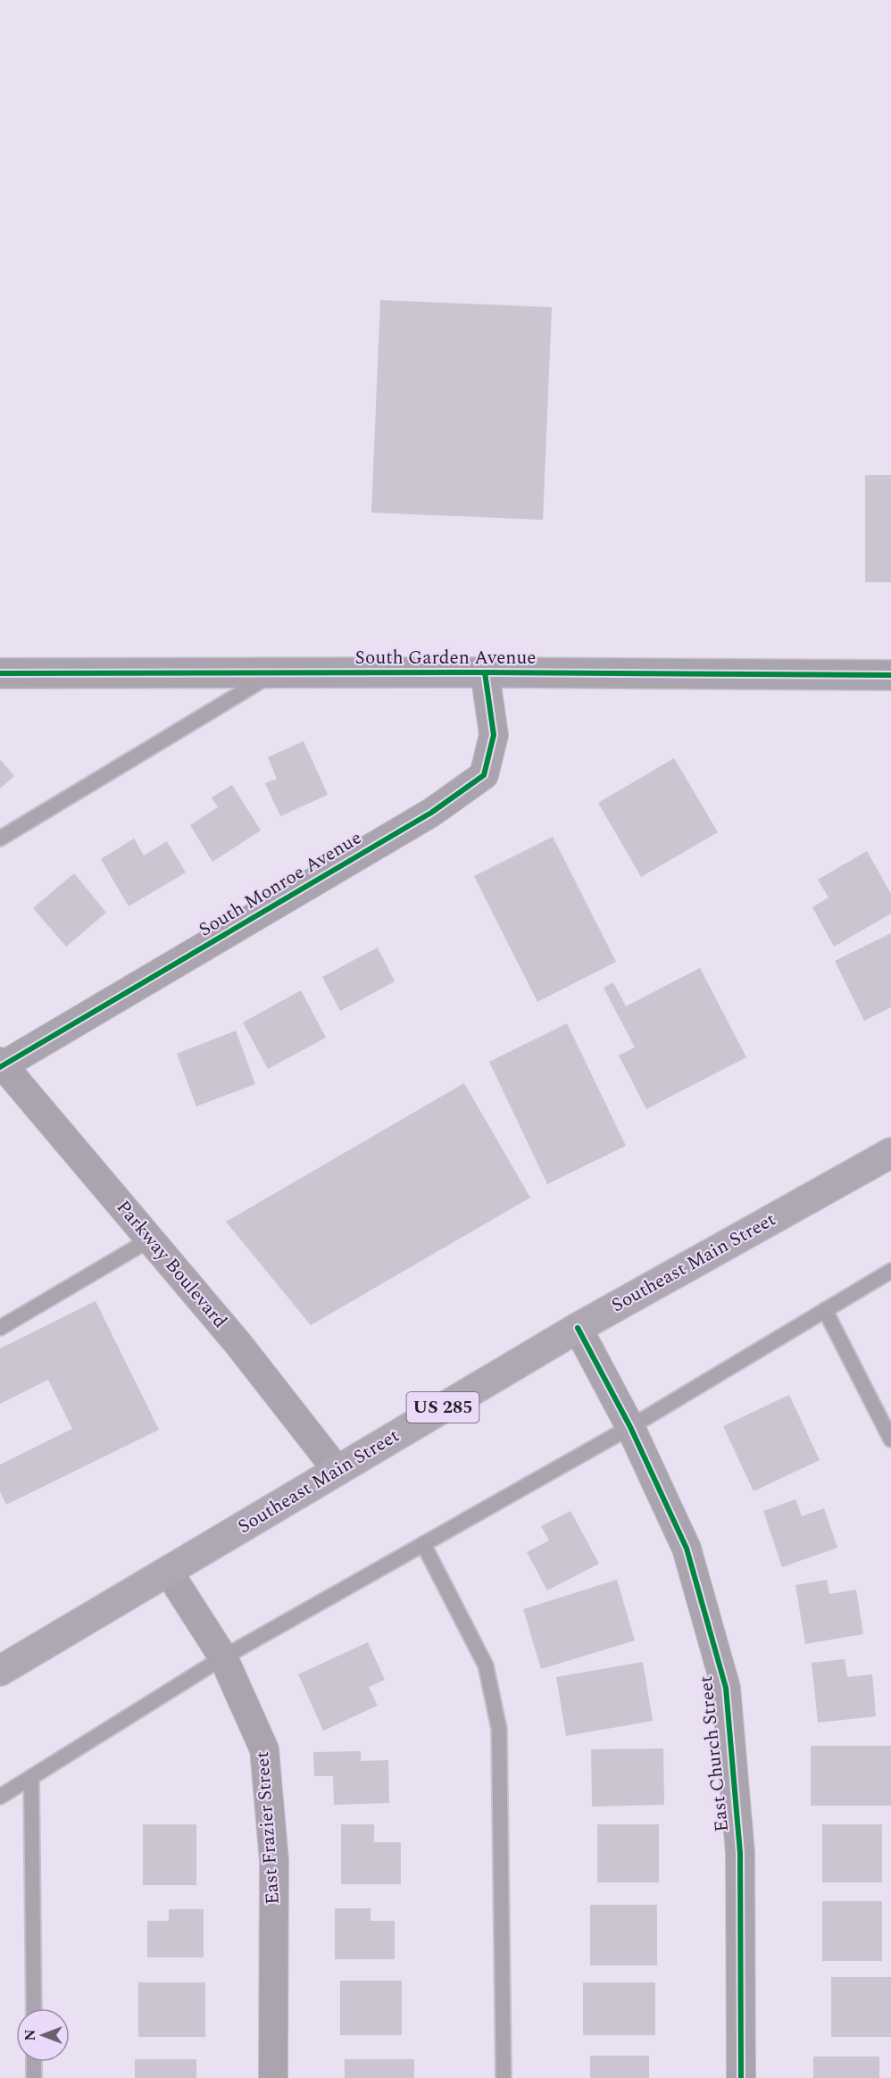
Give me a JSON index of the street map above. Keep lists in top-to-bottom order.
{
  "streets": {
    "main road": ["Southeast Main Street", "US 285"],
    "street": [
      "South Garden Avenue",
      "South Monroe Avenue",
      "Parkway Boulevard",
      "East Church Street",
      "East Frazier Street"
    ]
  },
  "crossings": [
    ["South Garden Avenue", "South Monroe Avenue"],
    ["South Monroe Avenue", "Parkway Boulevard"],
    ["Southeast Main Street", "Parkway Boulevard"],
    ["Southeast Main Street", "East Church Street"],
    ["Southeast Main Street", "East Frazier Street"]
  ],
  "north": "left"
}
